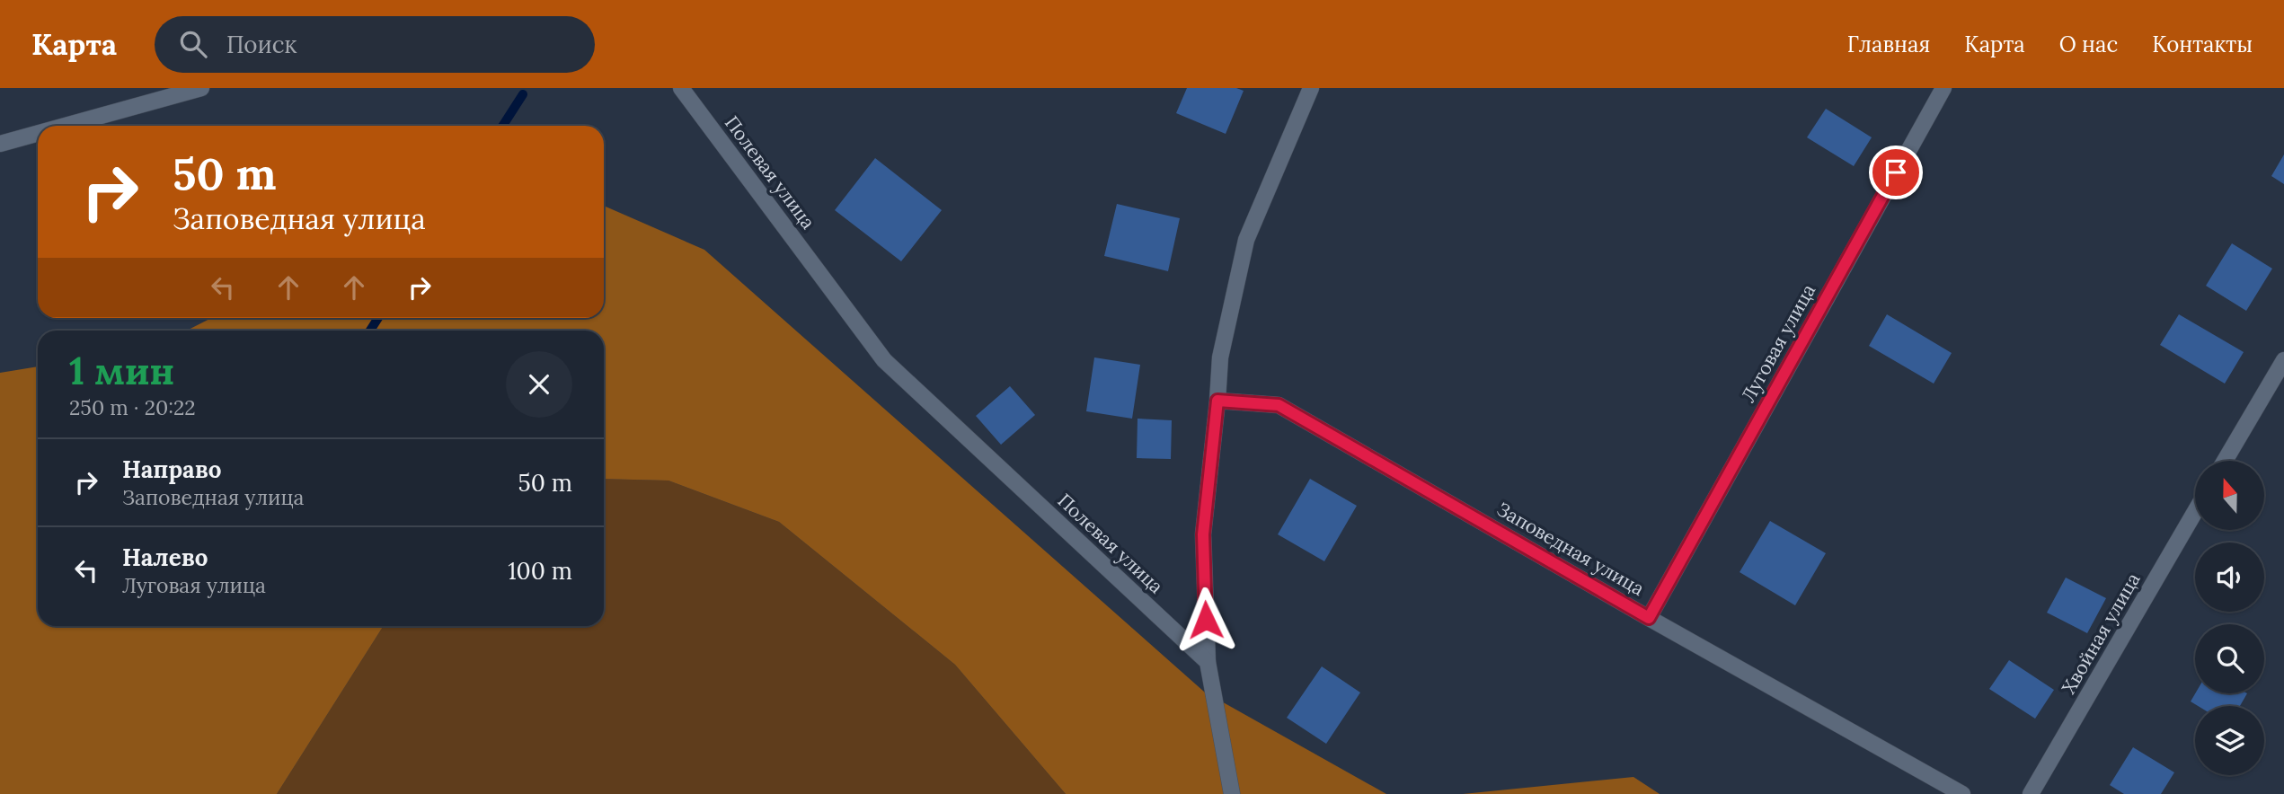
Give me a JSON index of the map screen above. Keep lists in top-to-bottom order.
{
  "streets": {
    "street": [
      "Полевая улица",
      "Луговая улица",
      "Заповедная улица",
      "Хвойная улица"
    ]
  },
  "crossings": [
    ["Луговая улица", "Заповедная улица"]
  ],
  "north": "top",
  "page": {
    "header": "Карта",
    "search": "Поиск",
    "nav": [
      "Главная",
      "Карта",
      "О нас",
      "Контакты"
    ],
    "turn": ["50 m", "Заповедная улица"],
    "heading": ["1 мин", "250 m · 20:22"],
    "list": [
      {
        "name": "Направо",
        "note": "Заповедная улица",
        "value": "50 m"
      },
      {
        "name": "Налево",
        "note": "Луговая улица",
        "value": "100 m"
      }
    ]
  }
}
